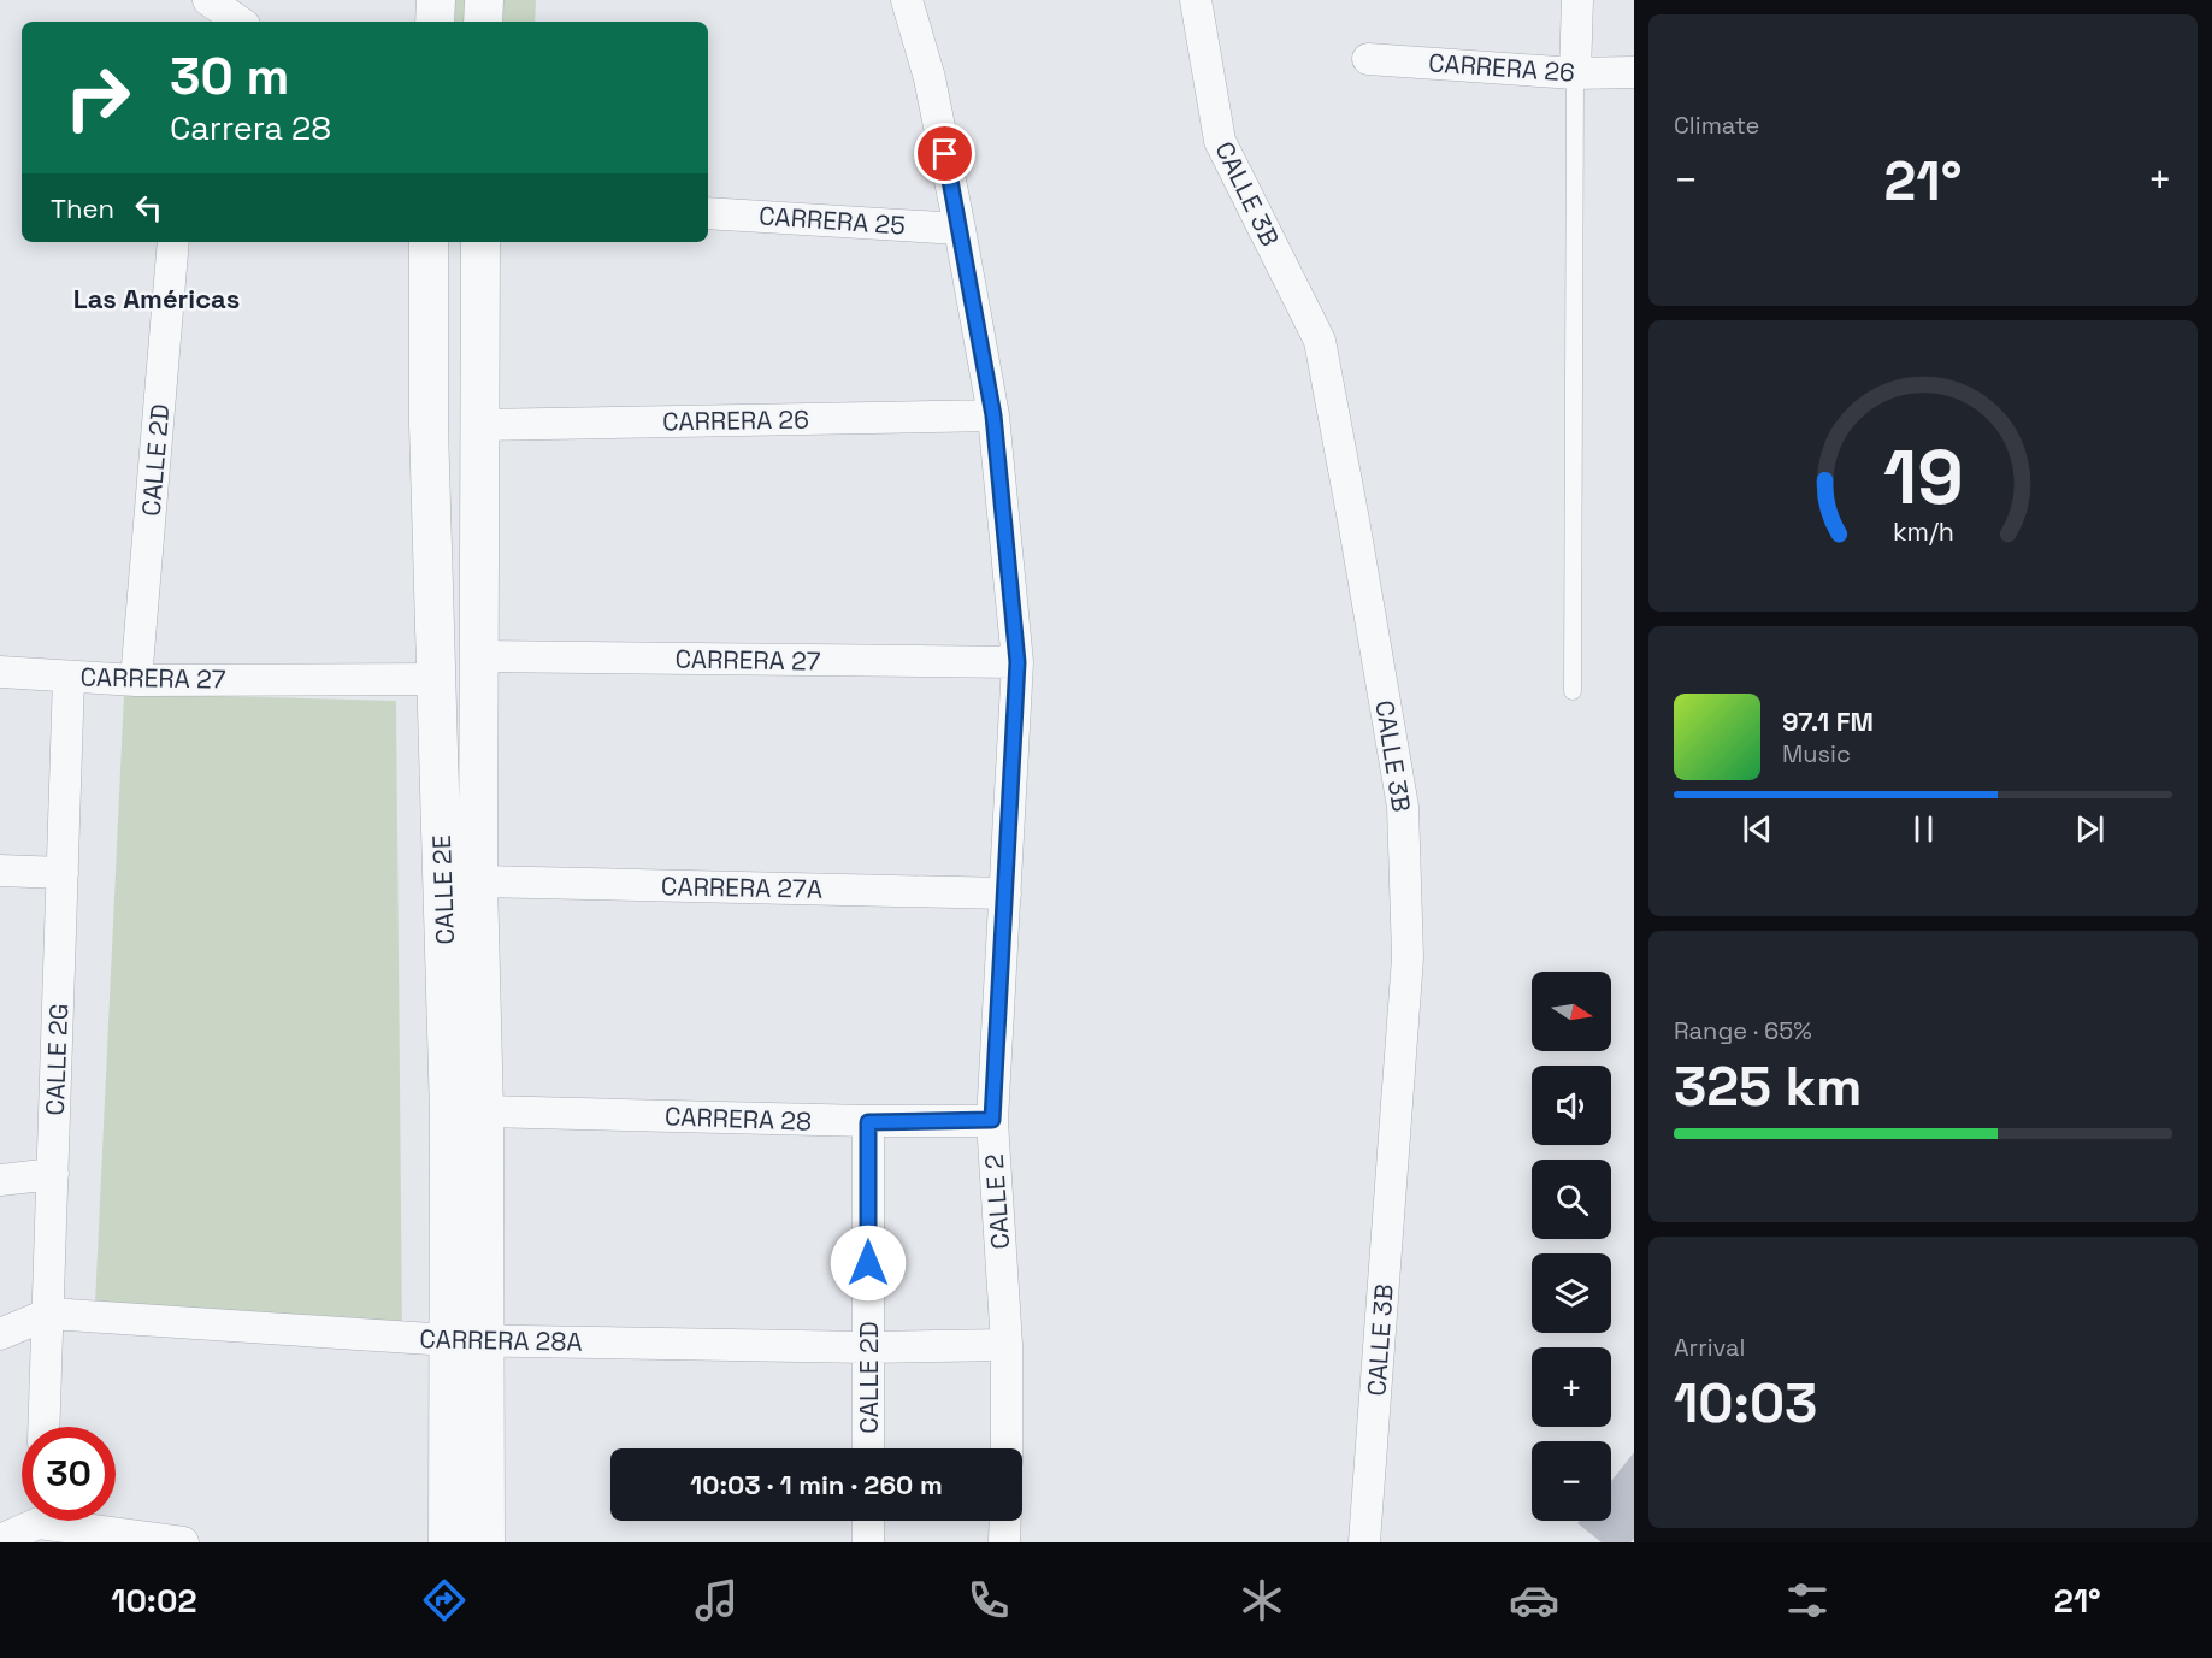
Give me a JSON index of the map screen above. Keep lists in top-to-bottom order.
{
  "streets": {
    "street": [
      "CARRERA 26",
      "CALLE 3B",
      "CARRERA 25",
      "CALLE 2D",
      "CARRERA 27",
      "CARRERA 27A",
      "CALLE 2E",
      "CALLE 2G",
      "CARRERA 28",
      "CALLE 2",
      "CARRERA 28A"
    ]
  },
  "crossings": [
    ["CARRERA 26", "CALLE 2E"],
    ["CARRERA 26", "CALLE 2"],
    ["CARRERA 25", "CALLE 2"],
    ["CALLE 2D", "CARRERA 27"],
    ["CALLE 2D", "CARRERA 28"],
    ["CALLE 2D", "CARRERA 28A"],
    ["CARRERA 27", "CALLE 2E"],
    ["CARRERA 27", "CALLE 2G"],
    ["CARRERA 27", "CALLE 2"],
    ["CARRERA 27A", "CALLE 2E"],
    ["CARRERA 27A", "CALLE 2"],
    ["CALLE 2E", "CARRERA 28"],
    ["CALLE 2E", "CARRERA 28A"],
    ["CALLE 2G", "CARRERA 28A"],
    ["CARRERA 28", "CALLE 2"],
    ["CALLE 2", "CARRERA 28A"]
  ],
  "districts": ["Las Américas"],
  "north": "right",
  "page": {
    "tile": [
      "Climate",
      ["Range · 65%", "325 km"],
      ["Arrival", "10:03"]
    ],
    "turn": ["30 m", "Carrera 28"],
    "heat": ["−", "21°", "+"],
    "then": "Then",
    "song": ["97.1 FM", "Music"],
    "map_buttons": ["+", "−"],
    "limit": "30",
    "trip": "10:03 · 1 min · 260 m",
    "tabs": ["10:02", "21°"],
    "gauge": ["19", "km/h"]
  }
}
